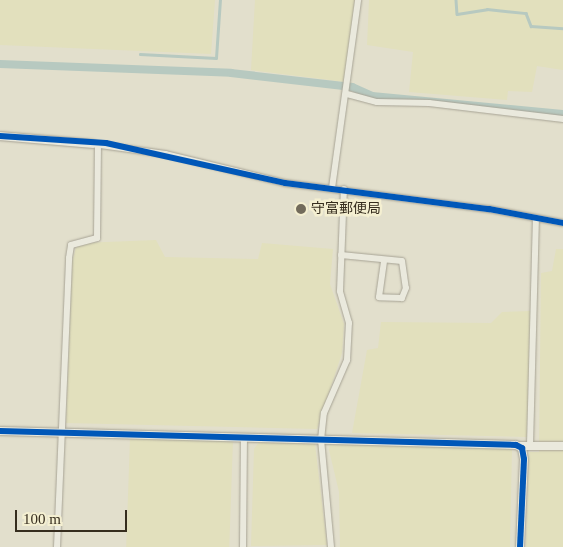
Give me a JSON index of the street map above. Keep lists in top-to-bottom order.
{
  "places": ["守富郵便局"],
  "scale_bar": "100 m"
}
